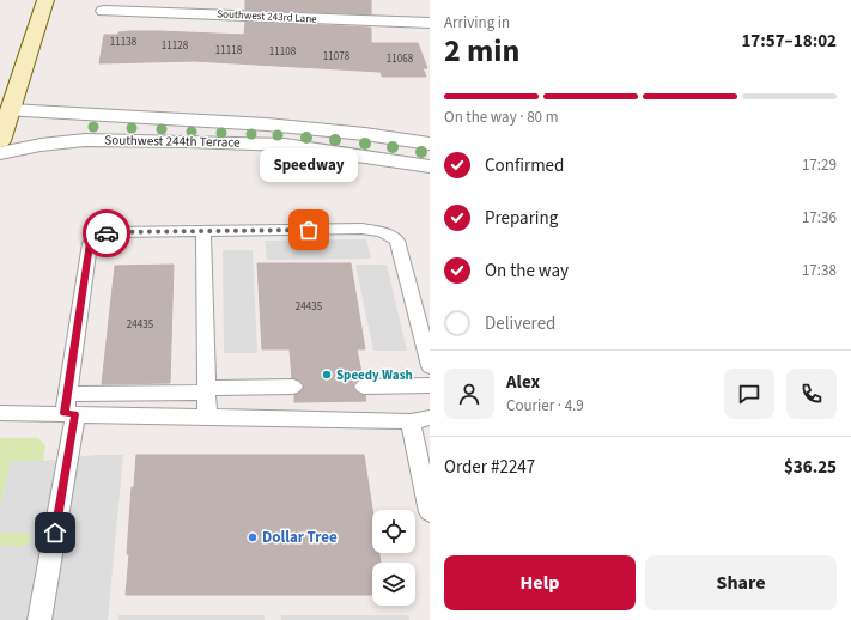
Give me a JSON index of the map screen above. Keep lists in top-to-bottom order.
{
  "streets": {
    "street": ["Southwest 243rd Lane", "Southwest 244th Terrace"]
  },
  "places": ["Speedway", "Speedy Wash", "Dollar Tree"],
  "house_numbers": [
    "11138",
    "11128",
    "11118",
    "11108",
    "11078",
    "11068",
    "24435",
    "24435"
  ],
  "page": {
    "heading": ["2 min", "Arriving in", "17:57–18:02"],
    "panel": [
      "Alex",
      "Courier · 4.9",
      "Order #2247",
      "$36.25"
    ],
    "bar": "On the way · 80 m",
    "list": [
      ["Confirmed", "17:29"],
      ["Preparing", "17:36"],
      ["On the way", "17:38"],
      "Delivered"
    ],
    "bubble": "Speedway",
    "buttons": ["Help", "Share"]
  }
}
